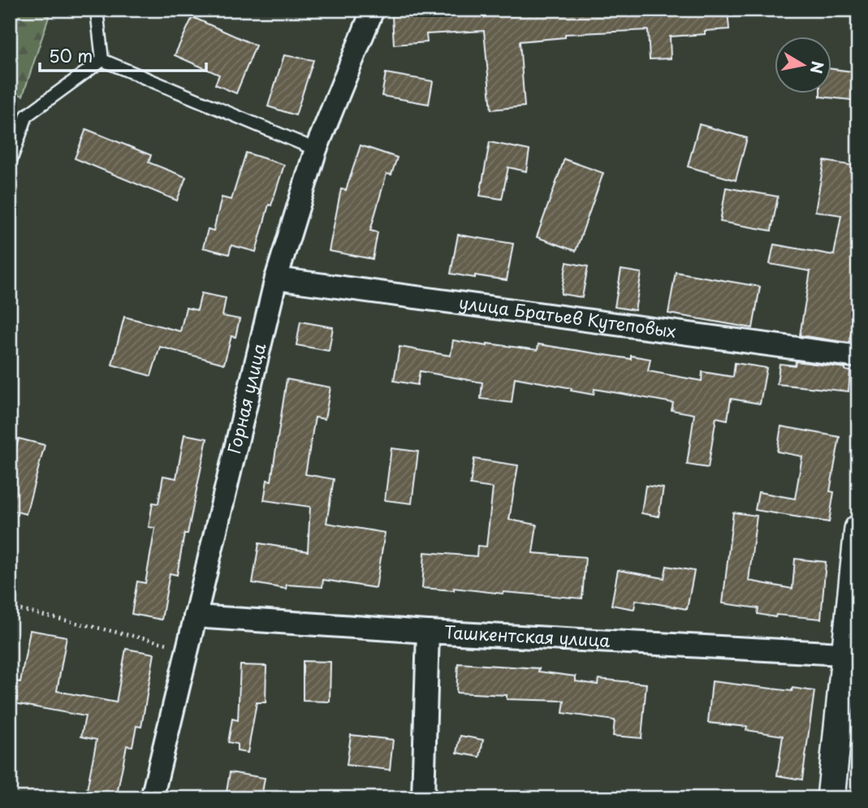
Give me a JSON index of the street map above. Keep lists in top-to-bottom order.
{
  "streets": {
    "street": ["улица Братьев Кутеповых", "Горная улица", "Ташкентская улица"]
  },
  "crossings": [
    ["улица Братьев Кутеповых", "Горная улица"],
    ["Горная улица", "Ташкентская улица"]
  ],
  "scale_bar": "50 m",
  "north": "right"
}
